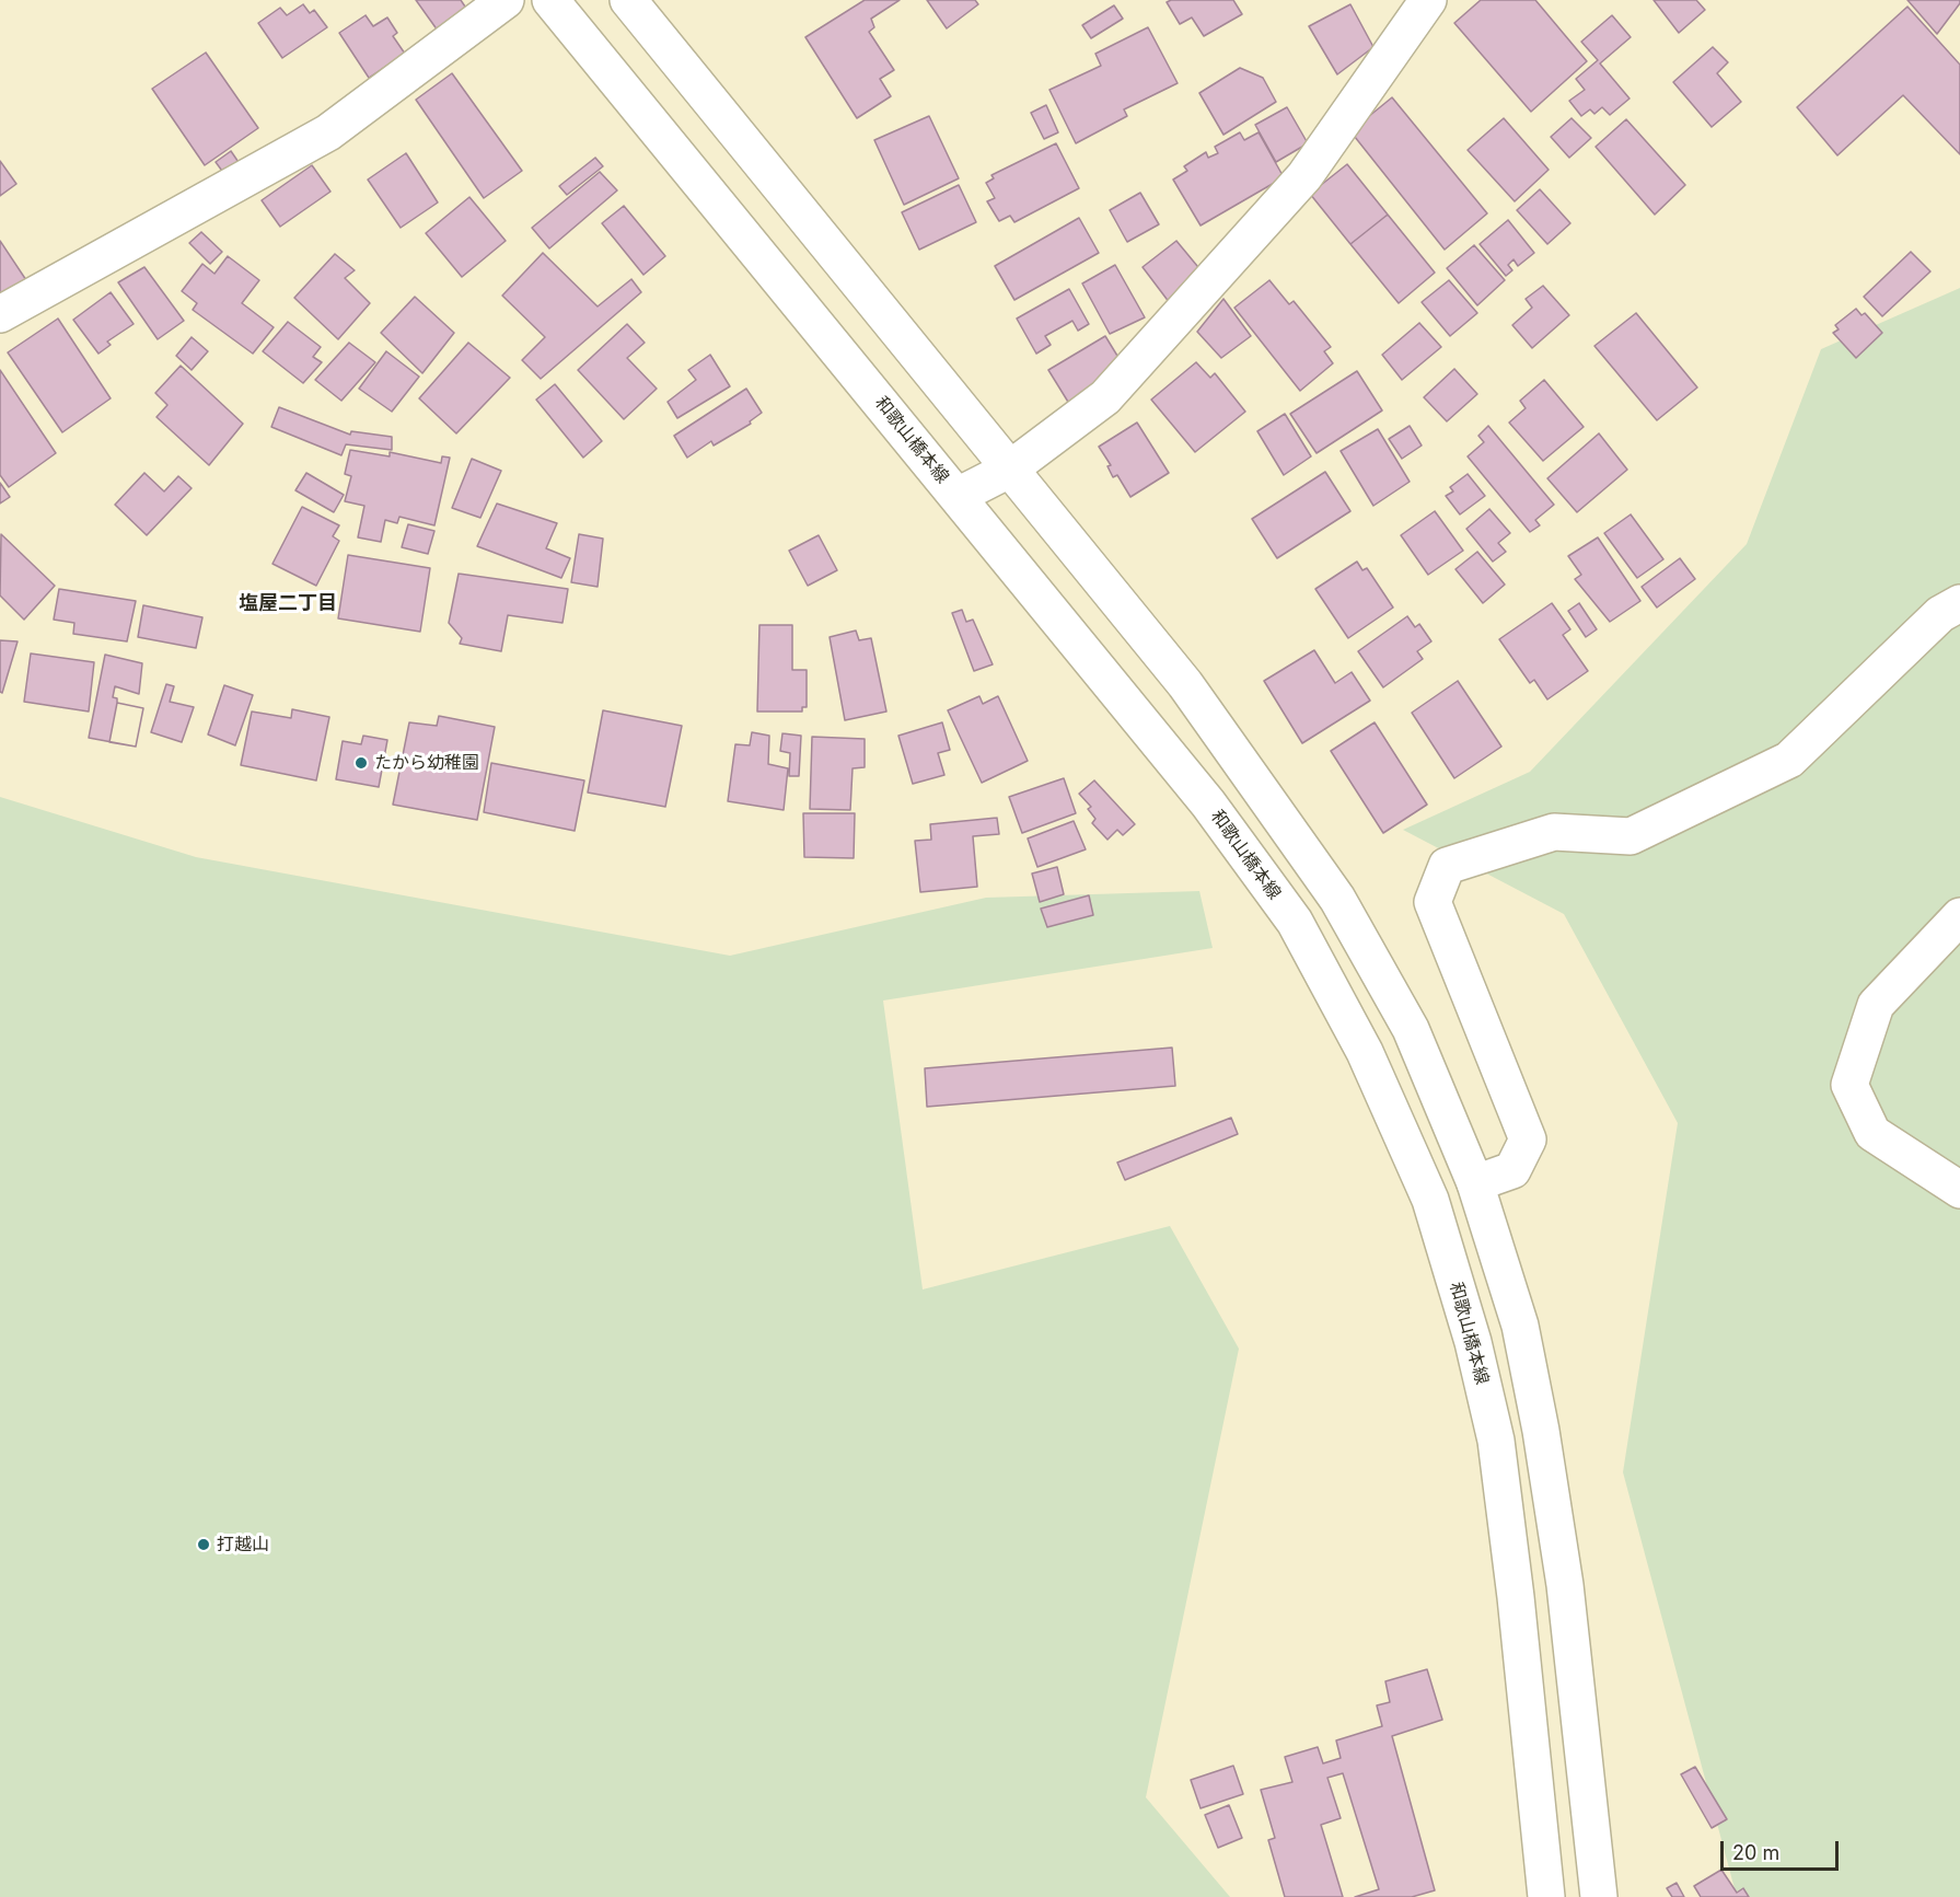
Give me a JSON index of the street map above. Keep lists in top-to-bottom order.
{
  "streets": {
    "main road": ["和歌山橋本線"]
  },
  "districts": ["塩屋二丁目"],
  "places": ["たから幼稚園", "打越山"],
  "scale_bar": "20 m"
}
